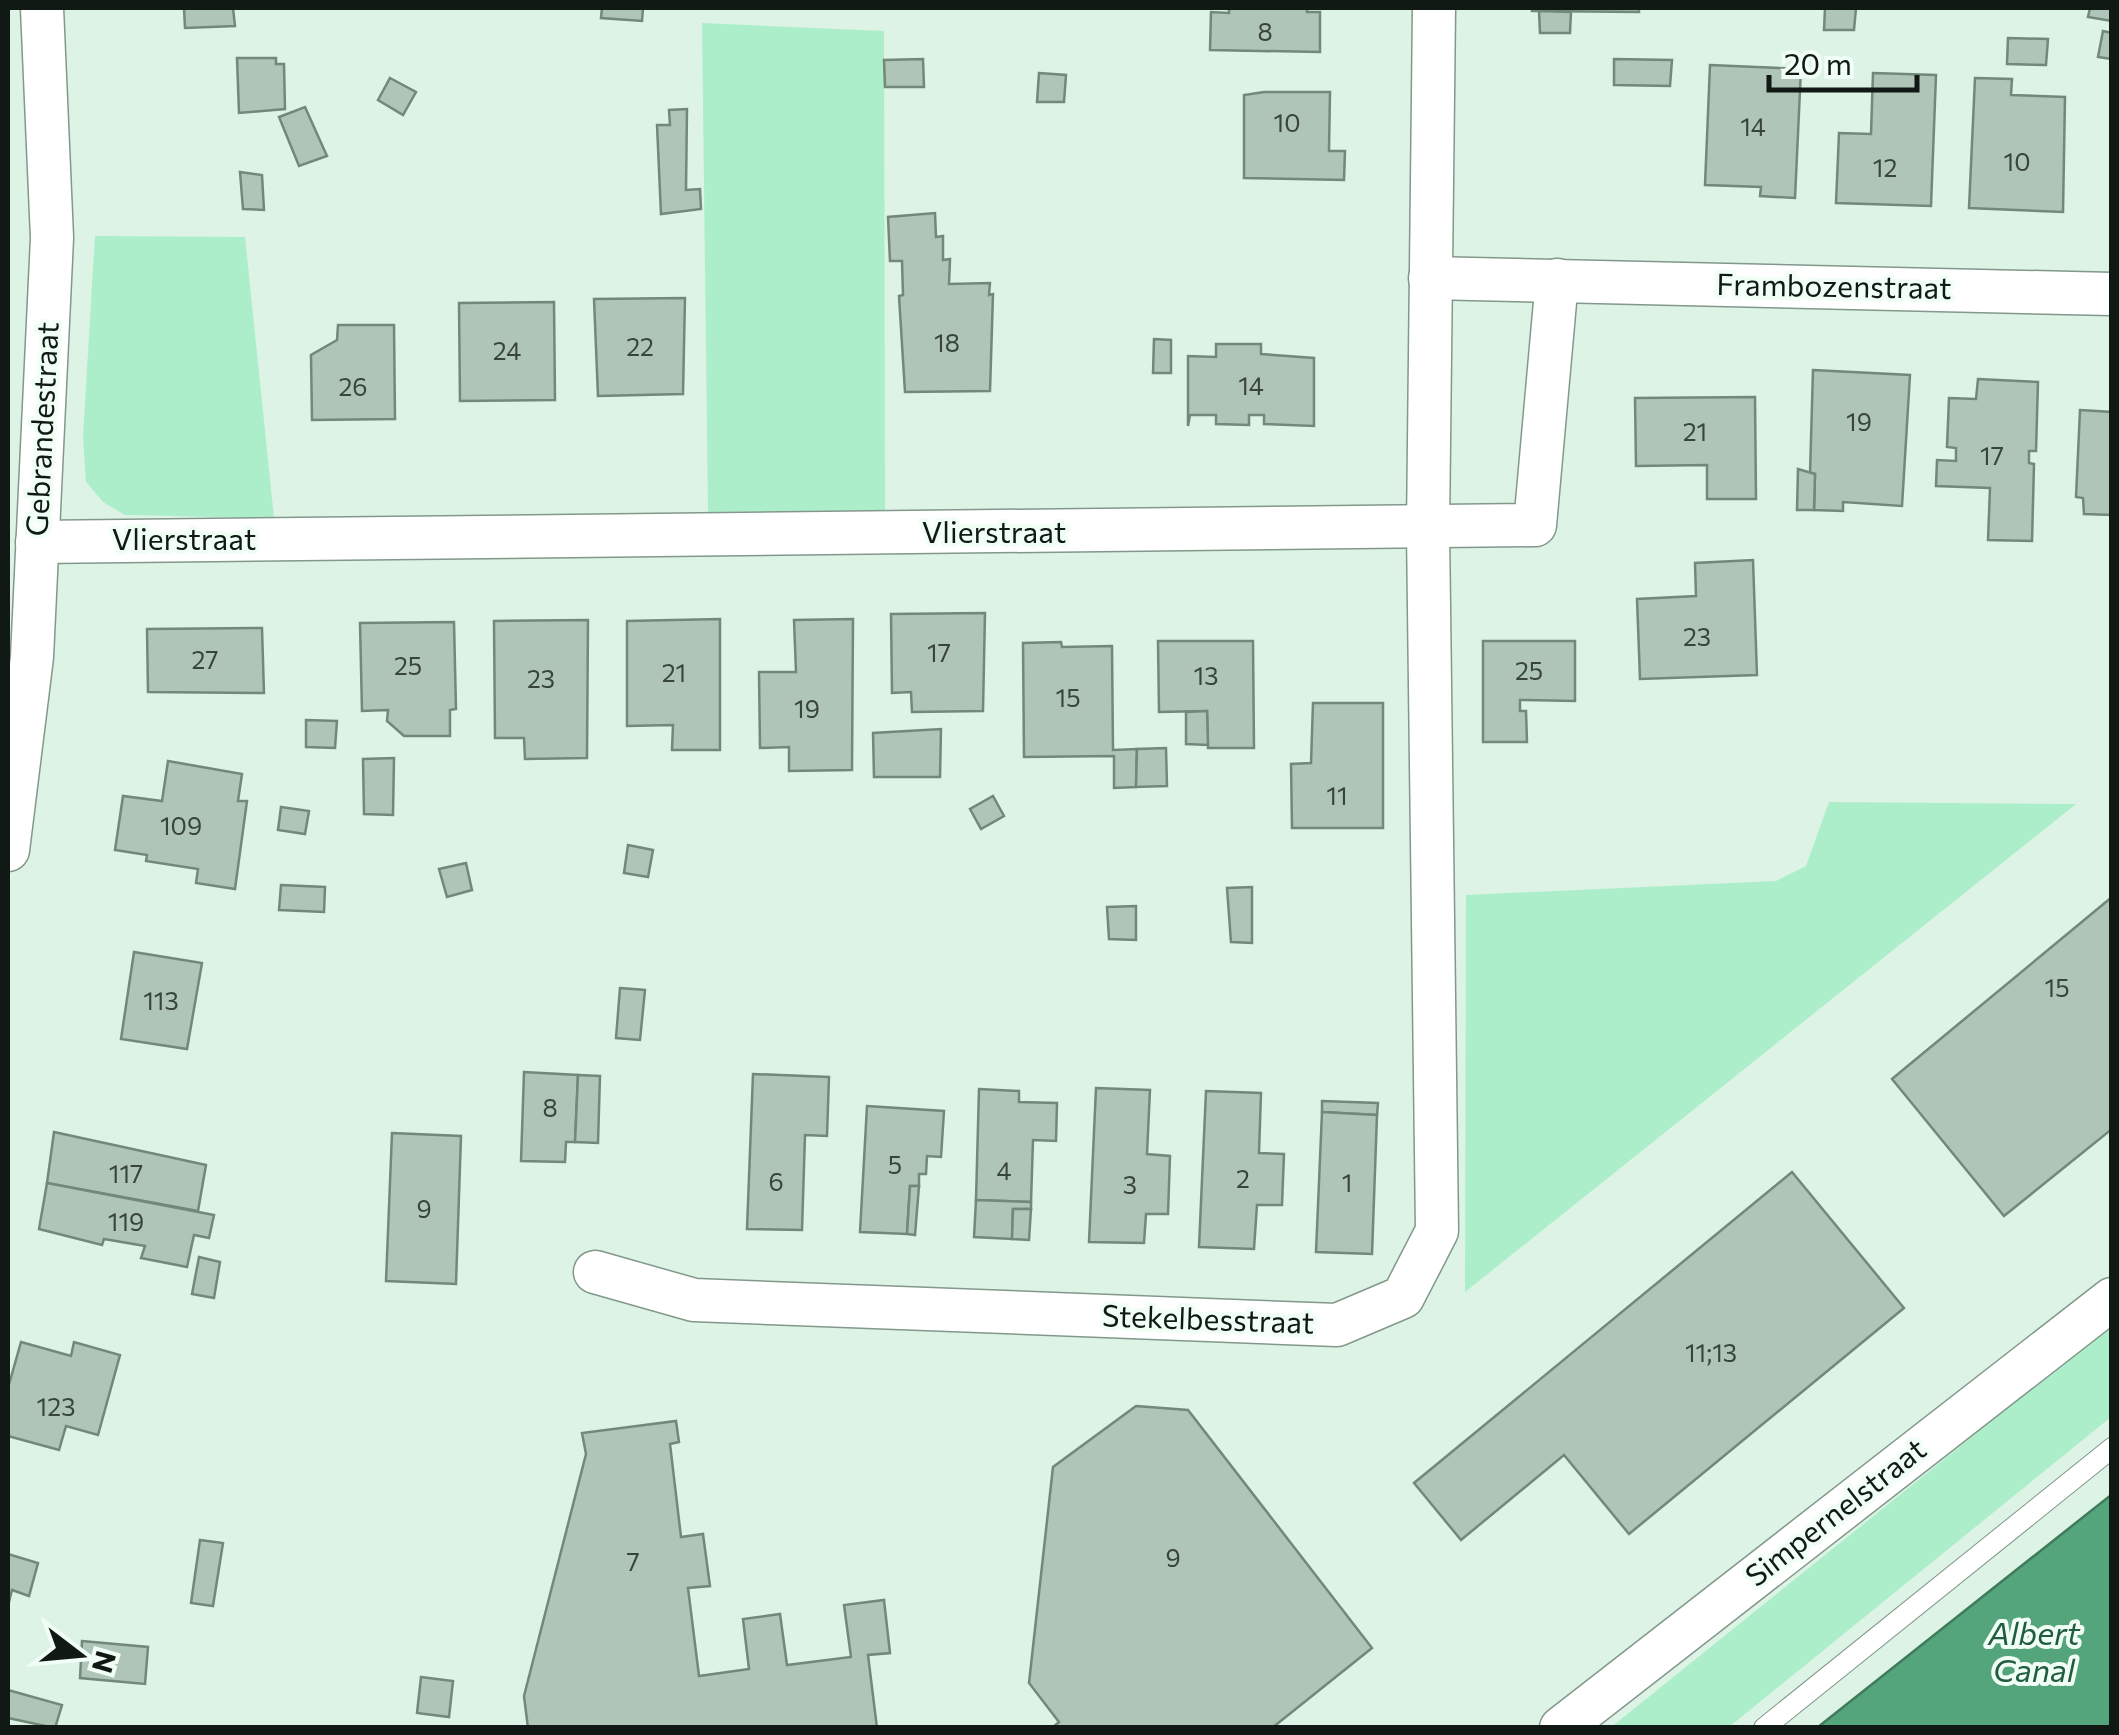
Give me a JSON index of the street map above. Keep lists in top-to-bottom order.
{
  "streets": {
    "street": [
      "Frambozenstraat",
      "Gebrandestraat",
      "Vlierstraat",
      "Stekelbesstraat",
      "Simpernelstraat"
    ]
  },
  "crossings": [
    ["Gebrandestraat", "Vlierstraat"],
    ["Vlierstraat", "Stekelbesstraat"]
  ],
  "water": ["Albert Canal"],
  "house_numbers": [
    "8",
    "10",
    "14",
    "10",
    "12",
    "18",
    "22",
    "24",
    "14",
    "26",
    "19",
    "21",
    "17",
    "23",
    "17",
    "27",
    "25",
    "25",
    "21",
    "13",
    "23",
    "15",
    "19",
    "11",
    "109",
    "15",
    "113",
    "8",
    "5",
    "4",
    "117",
    "2",
    "6",
    "1",
    "3",
    "9",
    "119",
    "11;13",
    "123",
    "9",
    "7"
  ],
  "scale_bar": "20 m",
  "north": "right"
}
